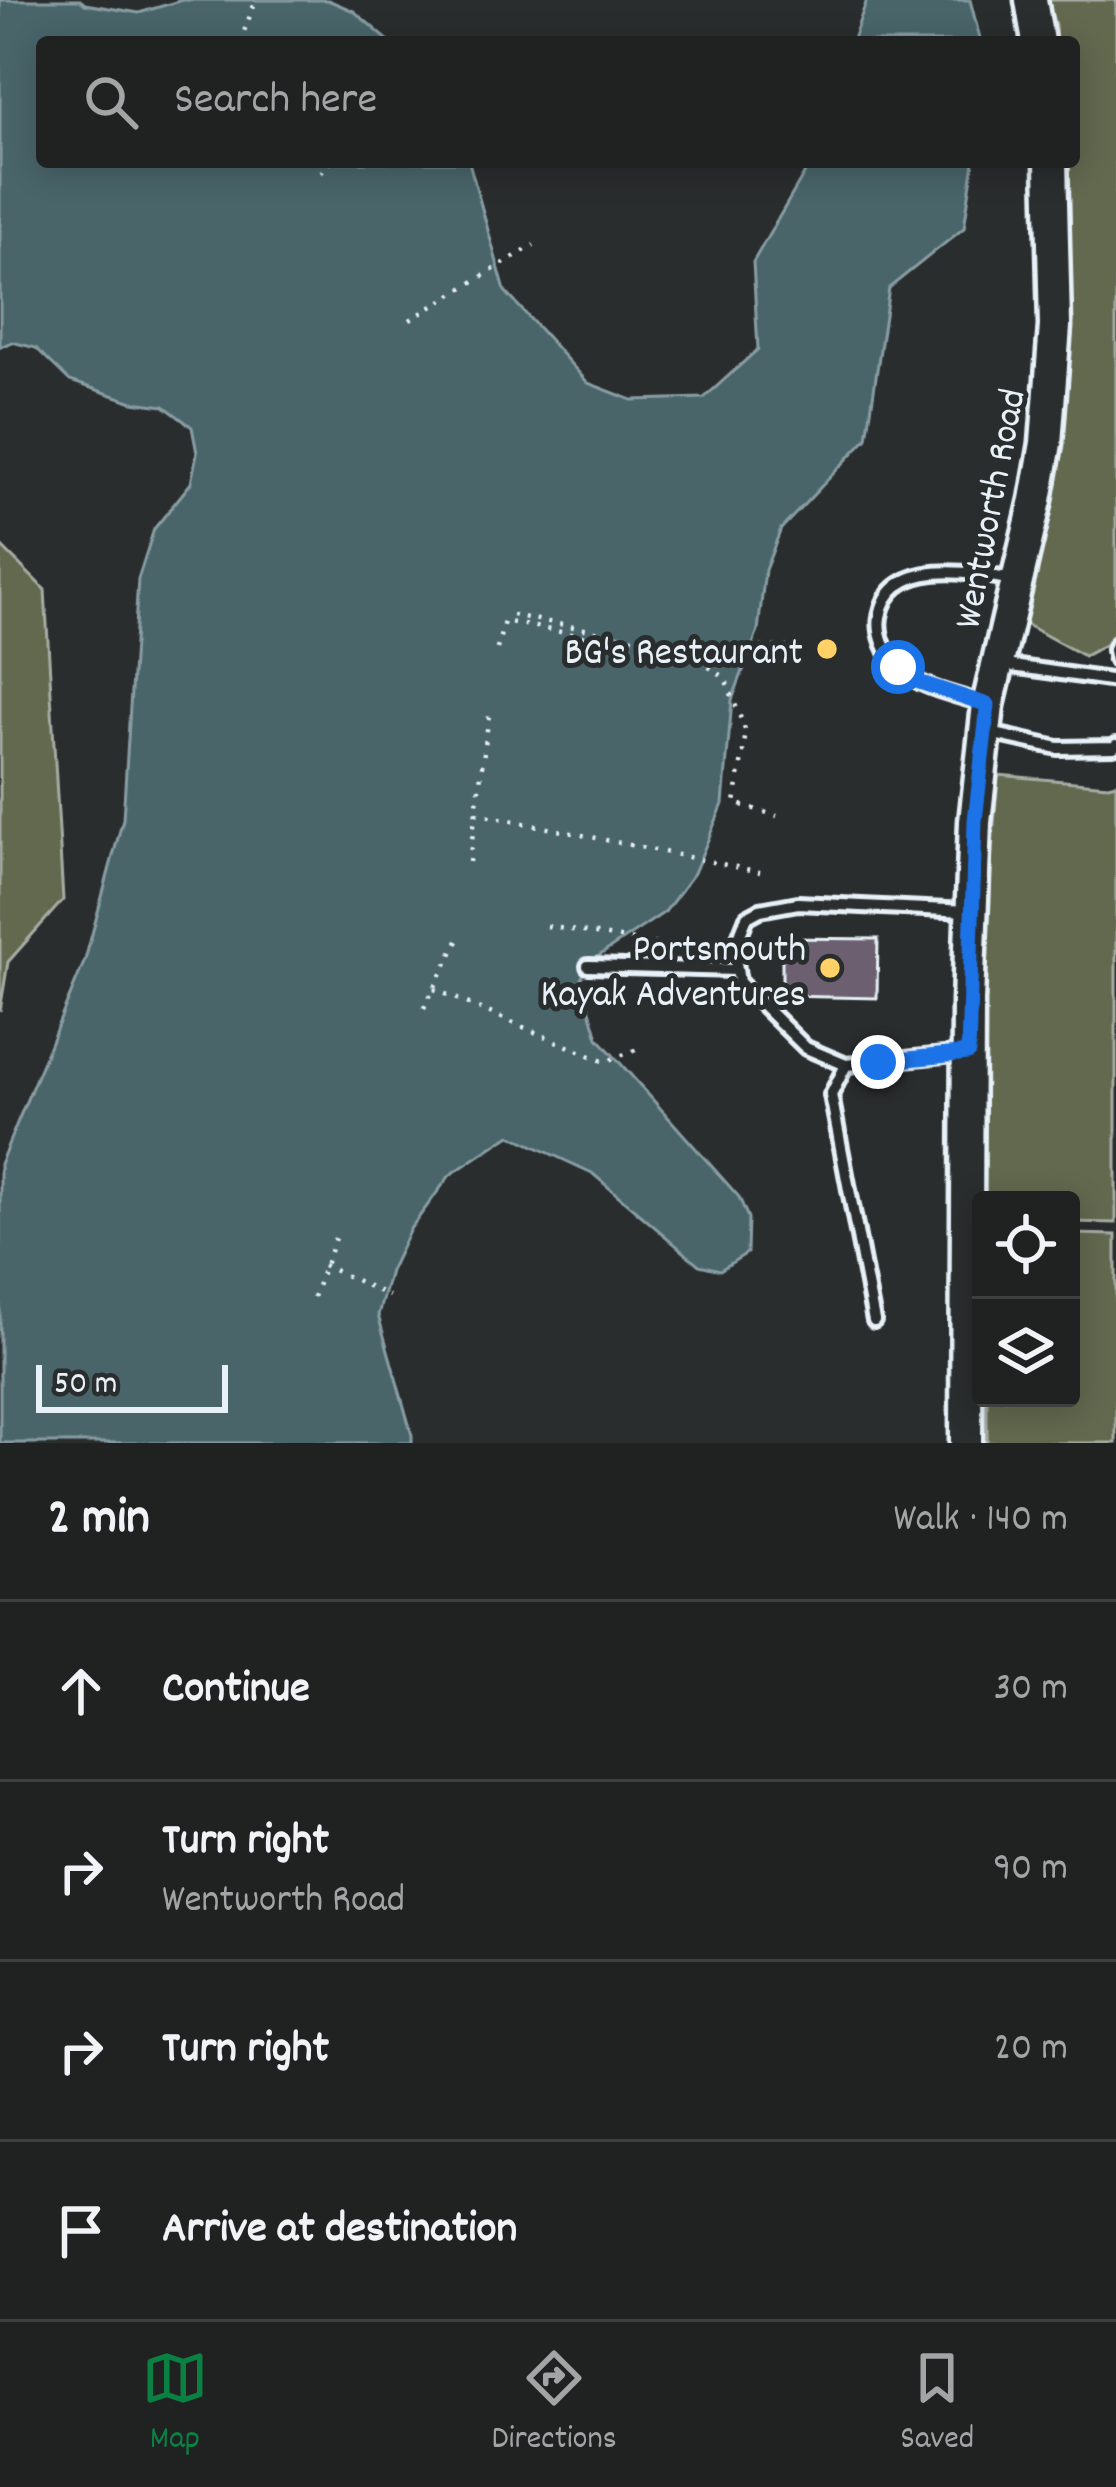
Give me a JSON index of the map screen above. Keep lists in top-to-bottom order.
{
  "streets": {
    "main road": ["Wentworth Road"]
  },
  "places": ["BG's Restaurant", "Portsmouth Kayak Adventures"],
  "scale_bar": "50 m",
  "page": {
    "search": "Search here",
    "scale": "50 m",
    "heading": ["2 min", "Walk · 140 m"],
    "list": [
      ["Continue", "30 m"],
      ["Turn right", "Wentworth Road", "90 m"],
      ["Turn right", "20 m"],
      "Arrive at destination"
    ],
    "nav": ["Map", "Directions", "Saved"]
  }
}
